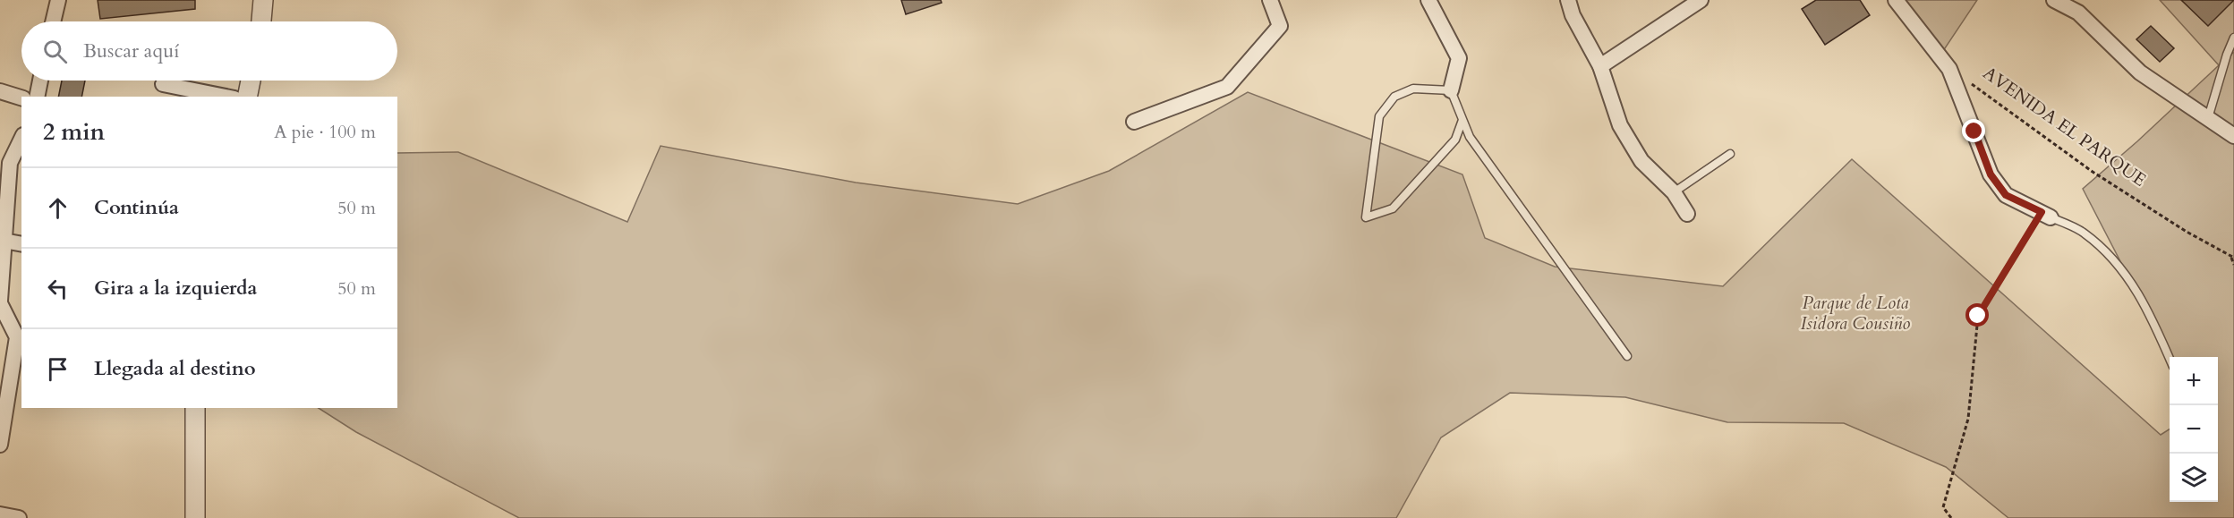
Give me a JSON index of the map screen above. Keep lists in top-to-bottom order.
{
  "streets": {
    "path": ["AVENIDA EL PARQUE"]
  },
  "parks": ["Parque de Lota Isidora Cousiño"],
  "page": {
    "search": "Buscar aquí",
    "heading": ["2 min", "A pie · 100 m"],
    "list": [
      ["Continúa", "50 m"],
      ["Gira a la izquierda", "50 m"],
      "Llegada al destino"
    ],
    "map_buttons": ["+", "−"]
  }
}
